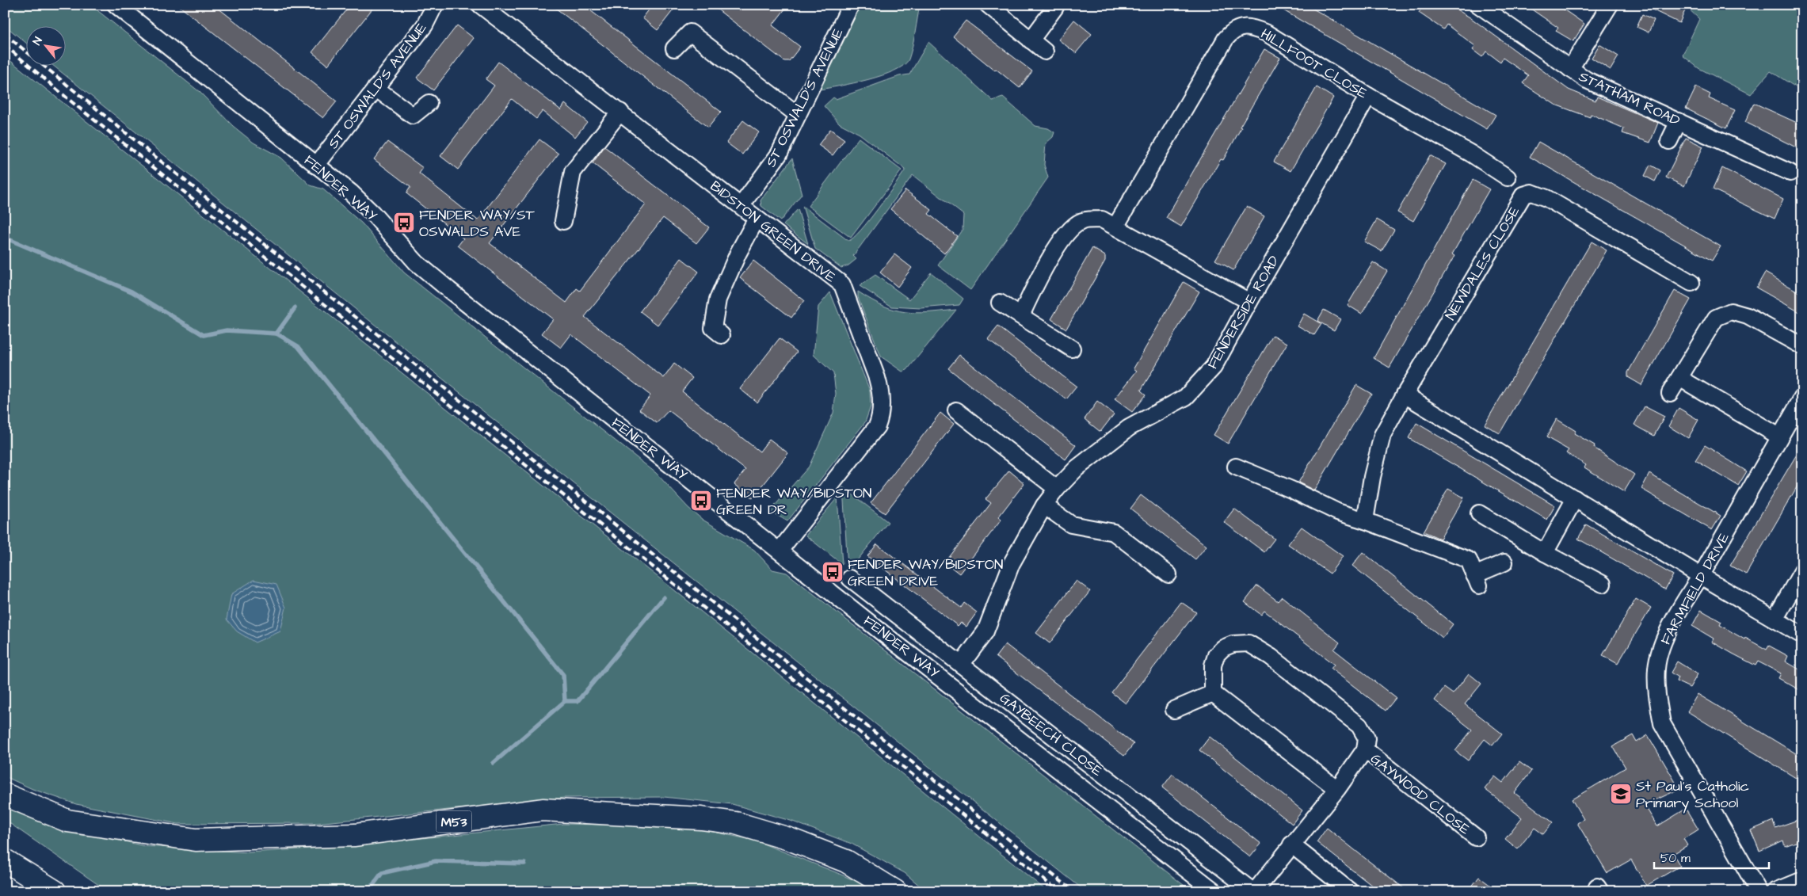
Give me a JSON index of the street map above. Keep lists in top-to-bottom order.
{
  "streets": {
    "highway": ["M53"],
    "street": [
      "HILLFOOT CLOSE",
      "ST OSWALD'S AVENUE",
      "STATHAM ROAD",
      "FENDER WAY",
      "BIDSTON GREEN DRIVE",
      "NEWDALES CLOSE",
      "FENDERSIDE ROAD",
      "FARMFIELD DRIVE",
      "GAYBEECH CLOSE",
      "GAYWOOD CLOSE"
    ]
  },
  "crossings": [
    ["HILLFOOT CLOSE", "FENDERSIDE ROAD"],
    ["ST OSWALD'S AVENUE", "FENDER WAY"],
    ["ST OSWALD'S AVENUE", "BIDSTON GREEN DRIVE"],
    ["FENDER WAY", "BIDSTON GREEN DRIVE"],
    ["FENDERSIDE ROAD", "GAYBEECH CLOSE"]
  ],
  "places": {
    "bus stop": ["FENDER WAY/ST OSWALDS AVE", "FENDER WAY/BIDSTON GREEN DR", "FENDER WAY/BIDSTON GREEN DRIVE"],
    "school or university": ["St Paul's Catholic Primary School"]
  },
  "scale_bar": "50 m",
  "north": "top left"
}
